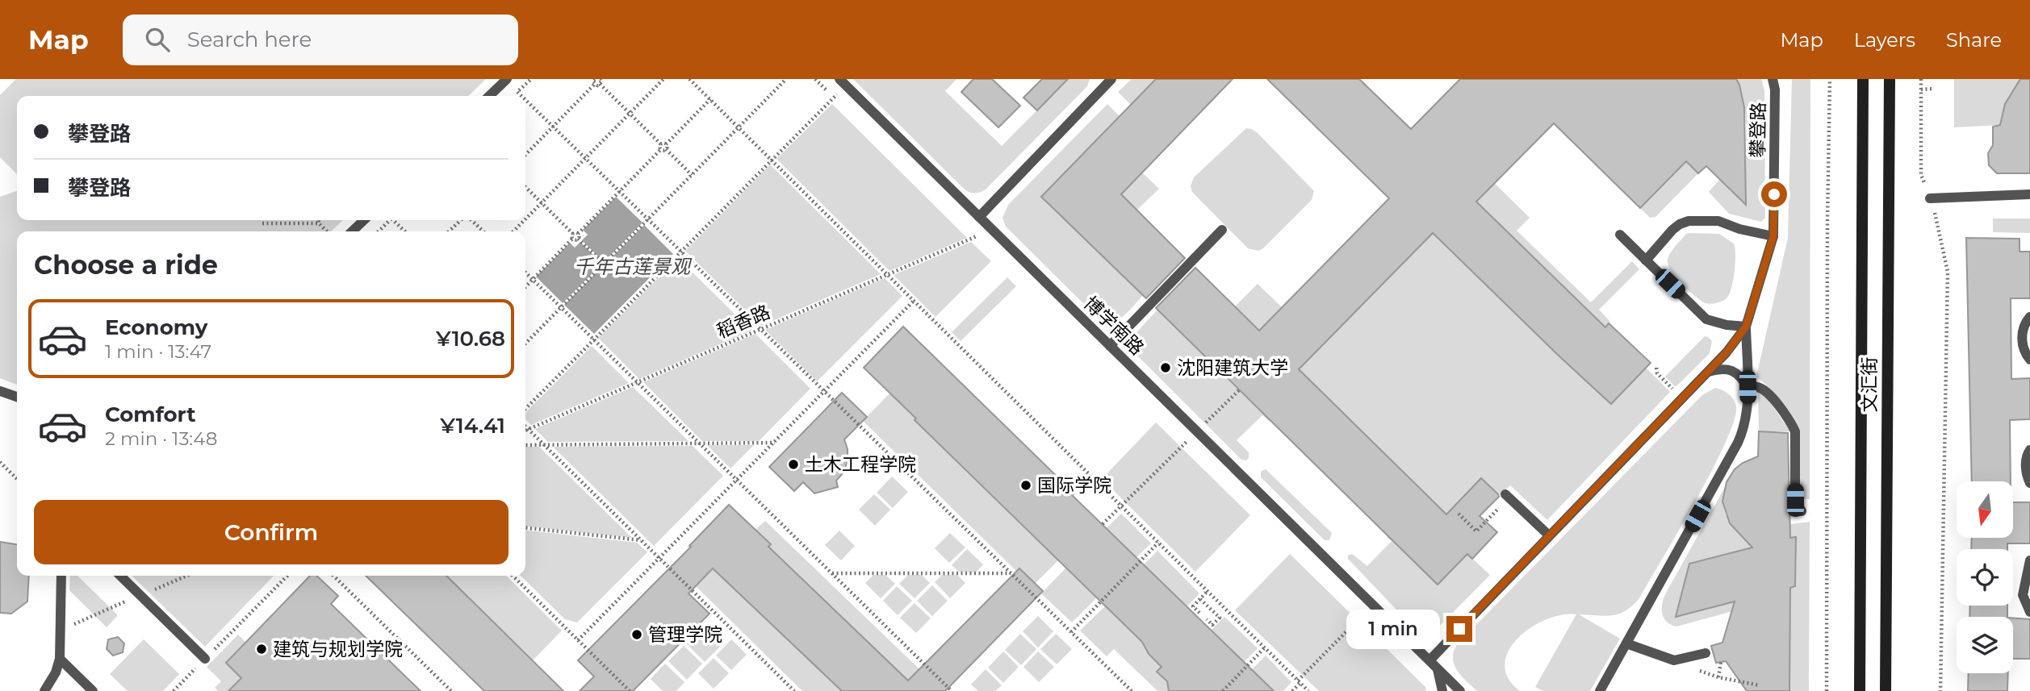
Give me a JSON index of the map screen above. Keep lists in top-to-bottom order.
{
  "streets": {
    "street": ["文汇街"],
    "lane": ["攀登路", "博学南路"],
    "path": ["稻香路"]
  },
  "crossings": [
    ["攀登路", "博学南路"]
  ],
  "water": ["千年古莲景观"],
  "places": [
    "沈阳建筑大学",
    "土木工程学院",
    "国际学院",
    "管理学院",
    "建筑与规划学院"
  ],
  "north": "bottom",
  "page": {
    "header": "Map",
    "search": "Search here",
    "nav": ["Map", "Layers", "Share"],
    "banner": ["攀登路", "攀登路"],
    "heading": "Choose a ride",
    "list": [
      {
        "name": "Economy",
        "note": "1 min · 13:47",
        "value": "¥10.68"
      },
      {
        "name": "Comfort",
        "note": "2 min · 13:48",
        "value": "¥14.41"
      }
    ],
    "buttons": "Confirm",
    "bubble": "1 min"
  }
}
